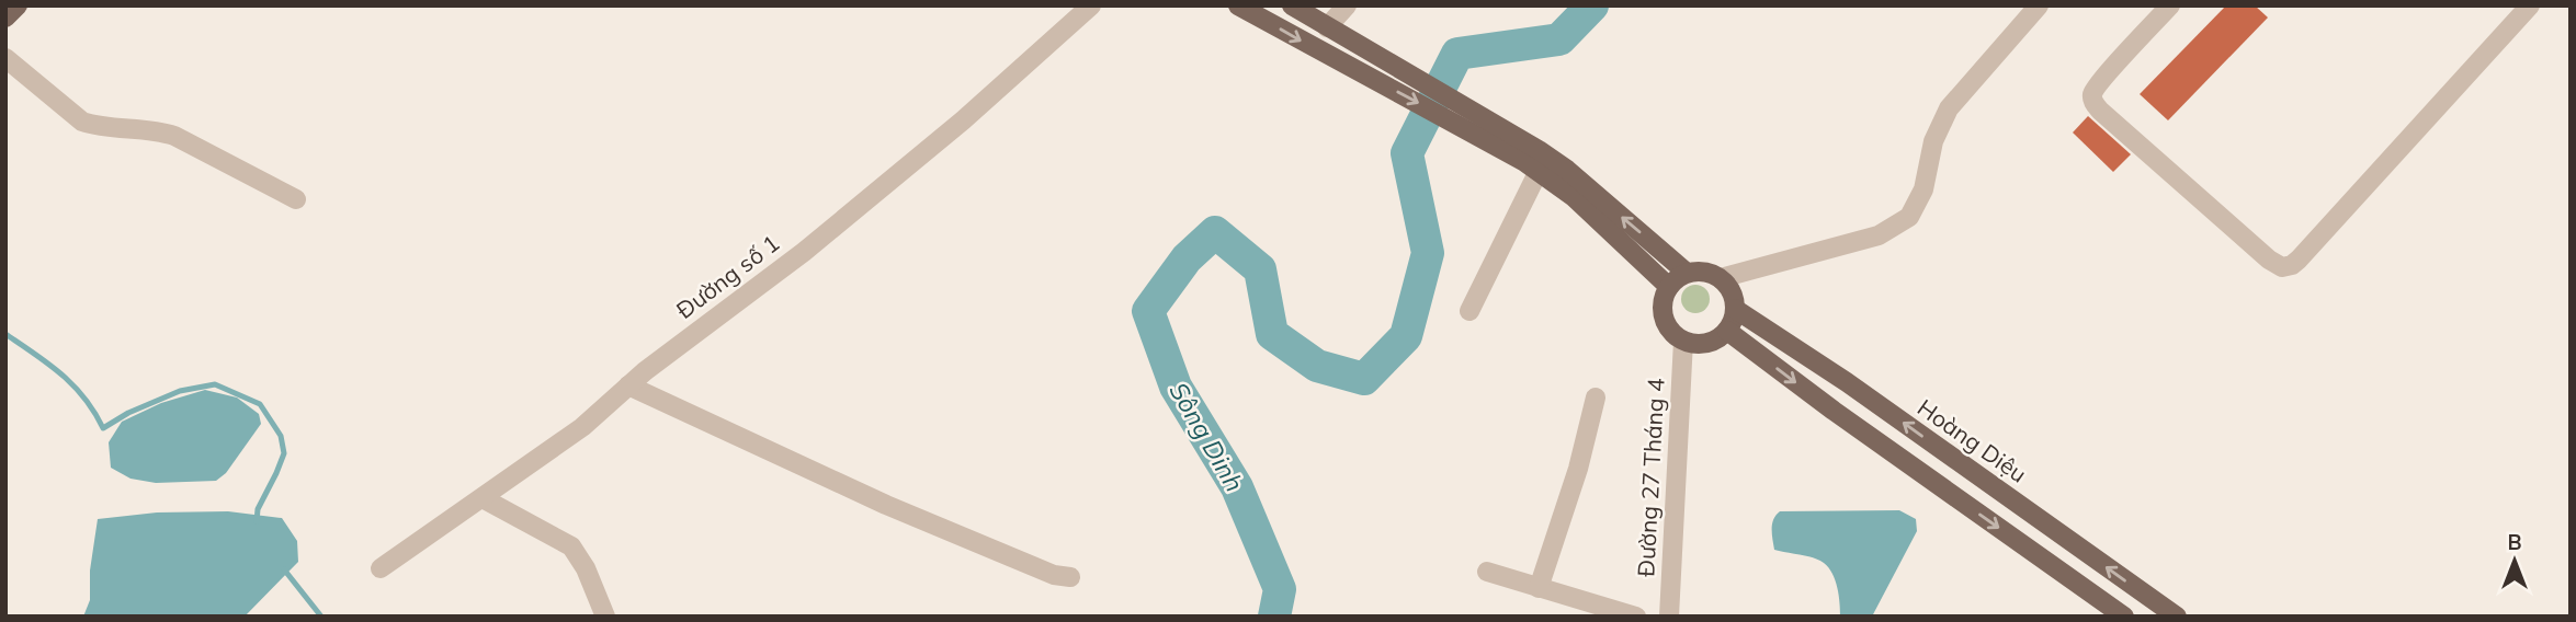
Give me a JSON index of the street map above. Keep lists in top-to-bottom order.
{
  "streets": {
    "main road": ["Hoàng Diệu"],
    "street": ["Đường số 1", "Đường 27 Tháng 4"]
  },
  "crossings": [
    ["Hoàng Diệu", "Đường 27 Tháng 4"]
  ],
  "water": ["Sông Dinh"],
  "north": "top"
}
